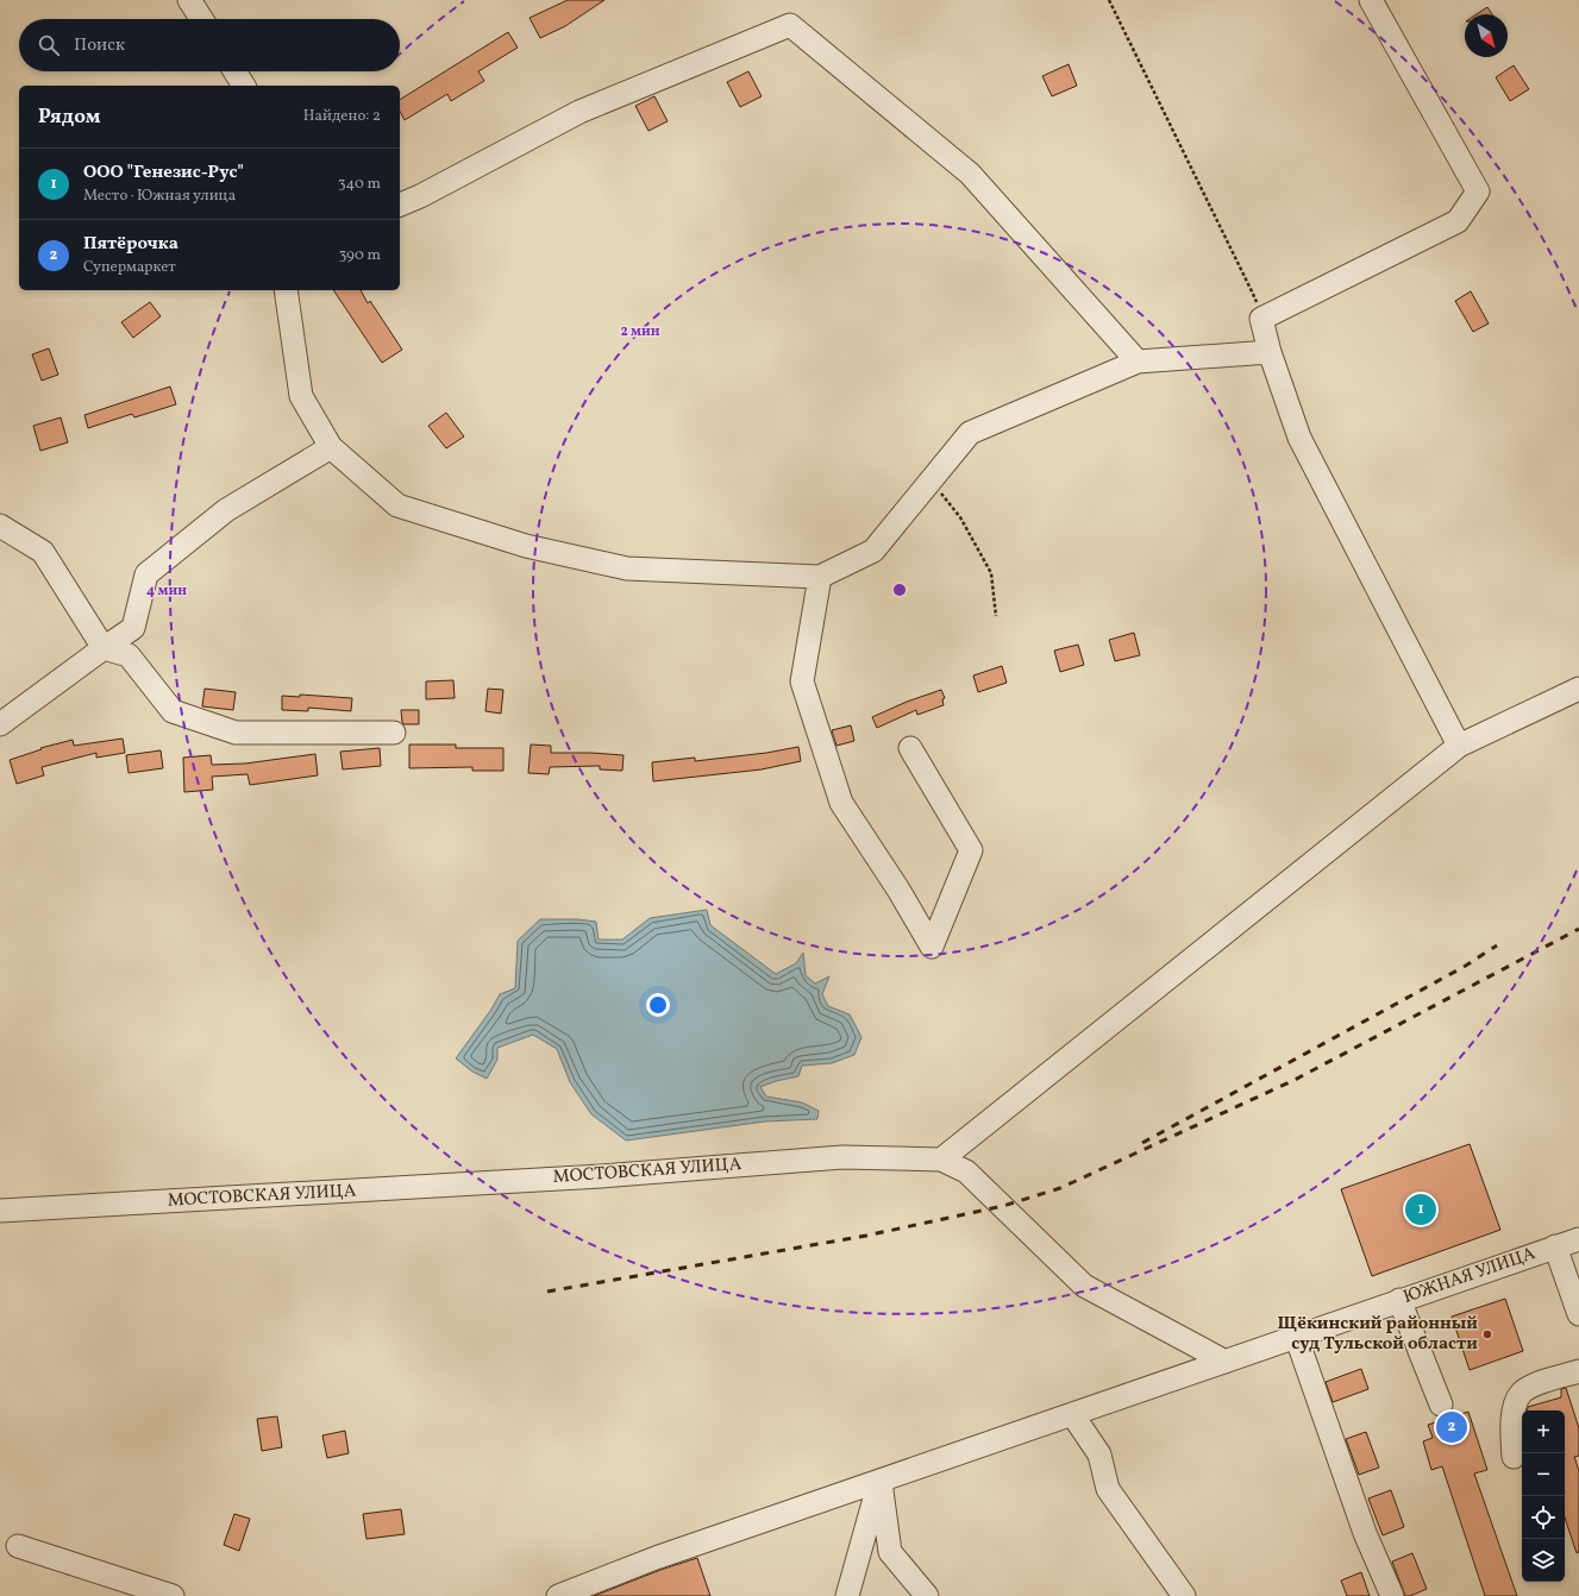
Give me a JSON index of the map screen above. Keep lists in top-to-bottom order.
{
  "streets": {
    "street": ["МОСТОВСКАЯ УЛИЦА", "ЮЖНАЯ УЛИЦА"]
  },
  "crossings": [
    ["МОСТОВСКАЯ УЛИЦА", "ЮЖНАЯ УЛИЦА"]
  ],
  "places": ["Щёкинский районный суд Тульской области"],
  "north": "bottom right",
  "page": {
    "search": "Поиск",
    "heading": ["Рядом", "Найдено: 2"],
    "list": [
      {
        "mark": "1",
        "name": "ООО \"Генезис-Рус\"",
        "note": "Место · Южная улица",
        "value": "340 m"
      },
      {
        "mark": "2",
        "name": "Пятёрочка",
        "note": "Супермаркет",
        "value": "390 m"
      }
    ],
    "pins": ["1", "2"],
    "map_buttons": ["+", "−"]
  },
  "rings": ["2 мин", "4 мин"]
}
